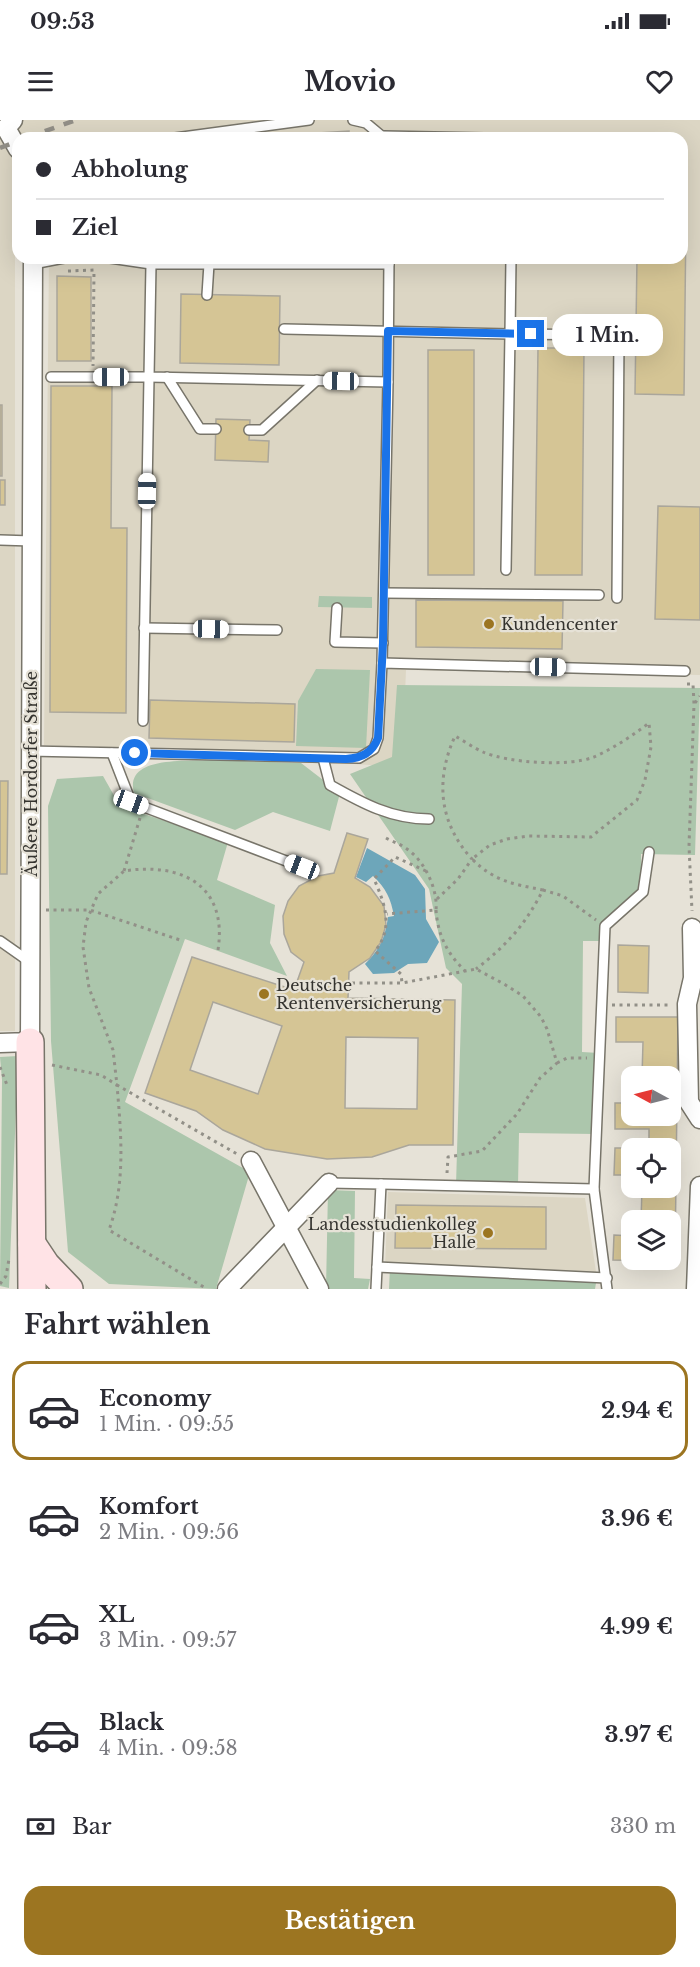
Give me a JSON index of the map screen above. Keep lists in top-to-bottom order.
{
  "streets": {
    "street": ["Äußere Hordorfer Straße"]
  },
  "places": ["Kundencenter", "Deutsche Rentenversicherung", "Landesstudienkolleg Halle"],
  "north": "left",
  "page": {
    "status": "09:53",
    "header": "Movio",
    "banner": ["Abholung", "Ziel"],
    "bubble": "1 Min.",
    "heading": "Fahrt wählen",
    "list": [
      {
        "name": "Economy",
        "note": "1 Min. · 09:55",
        "value": "2.94 €"
      },
      {
        "name": "Komfort",
        "note": "2 Min. · 09:56",
        "value": "3.96 €"
      },
      {
        "name": "XL",
        "note": "3 Min. · 09:57",
        "value": "4.99 €"
      },
      {
        "name": "Black",
        "note": "4 Min. · 09:58",
        "value": "3.97 €"
      }
    ],
    "pay": ["Bar", "330 m"],
    "buttons": "Bestätigen"
  }
}
